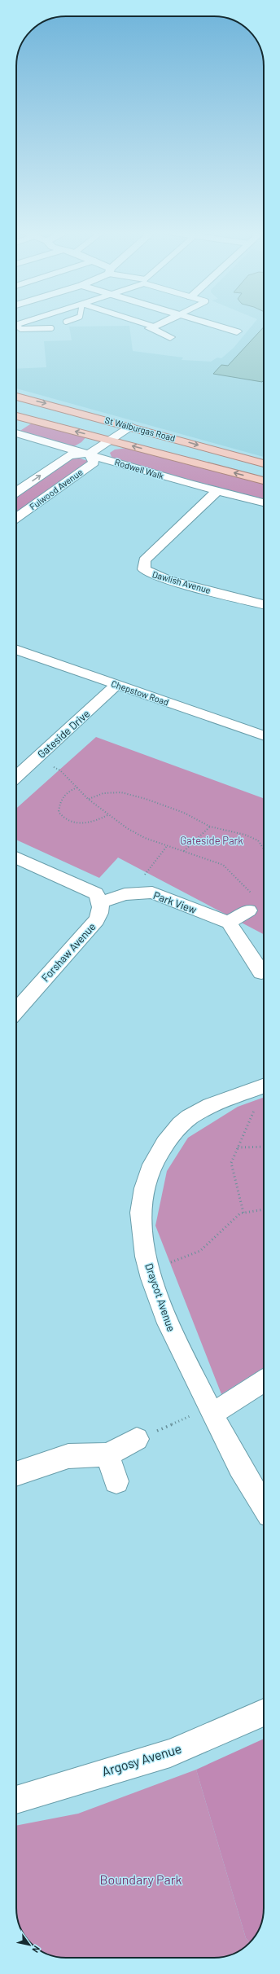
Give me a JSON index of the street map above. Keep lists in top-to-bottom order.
{
  "streets": {
    "main road": ["St Walburgas Road"],
    "street": [
      "Rodwell Walk",
      "Fulwood Avenue",
      "Dawlish Avenue",
      "Chepstow Road",
      "Gateside Drive",
      "Park View",
      "Forshaw Avenue",
      "Draycot Avenue",
      "Argosy Avenue"
    ]
  },
  "crossings": [
    ["St Walburgas Road", "Fulwood Avenue"],
    ["Rodwell Walk", "Fulwood Avenue"],
    ["Rodwell Walk", "Dawlish Avenue"],
    ["Chepstow Road", "Gateside Drive"],
    ["Park View", "Forshaw Avenue"]
  ],
  "parks": ["Gateside Park", "Boundary Park"],
  "north": "bottom right"
}
